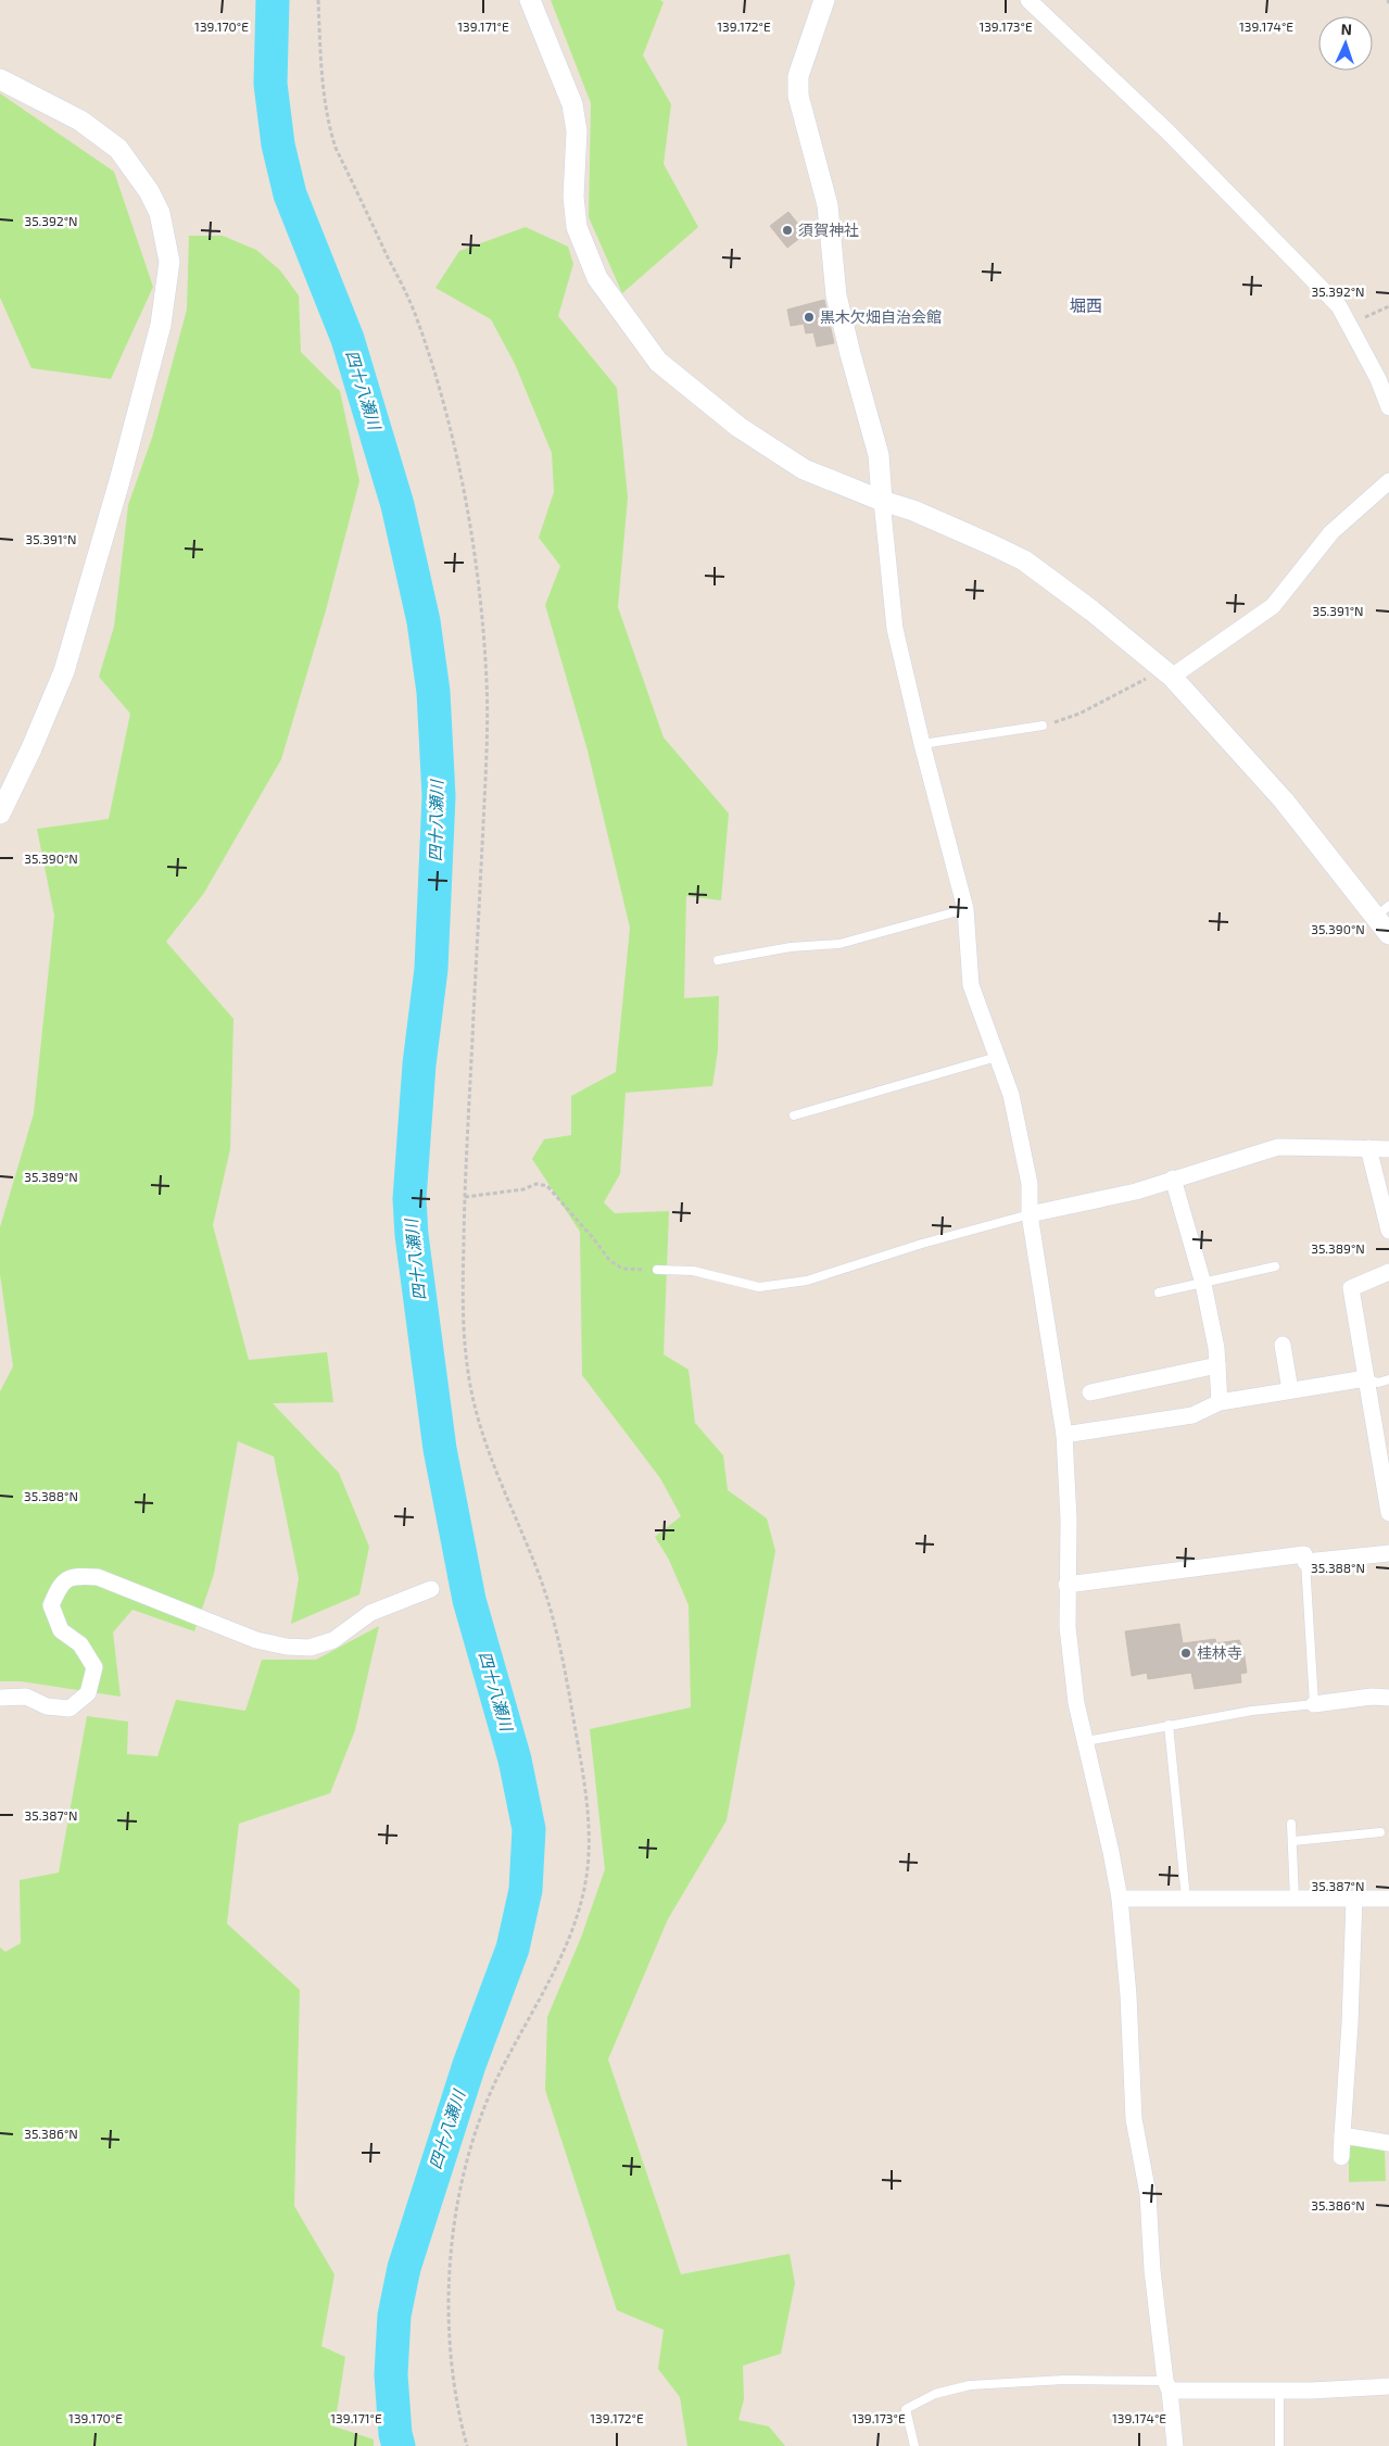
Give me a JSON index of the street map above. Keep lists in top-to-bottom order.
{
  "districts": ["堀西"],
  "water": ["四十八瀬川"],
  "places": ["須賀神社", "黒木欠畑自治会館", "桂林寺"],
  "north": "top",
  "coordinates": [
    "139.170°E",
    "139.171°E",
    "139.172°E",
    "139.173°E",
    "139.174°E",
    "35.392°N",
    "35.391°N",
    "35.390°N",
    "35.389°N",
    "35.388°N",
    "35.387°N",
    "35.386°N"
  ]
}
